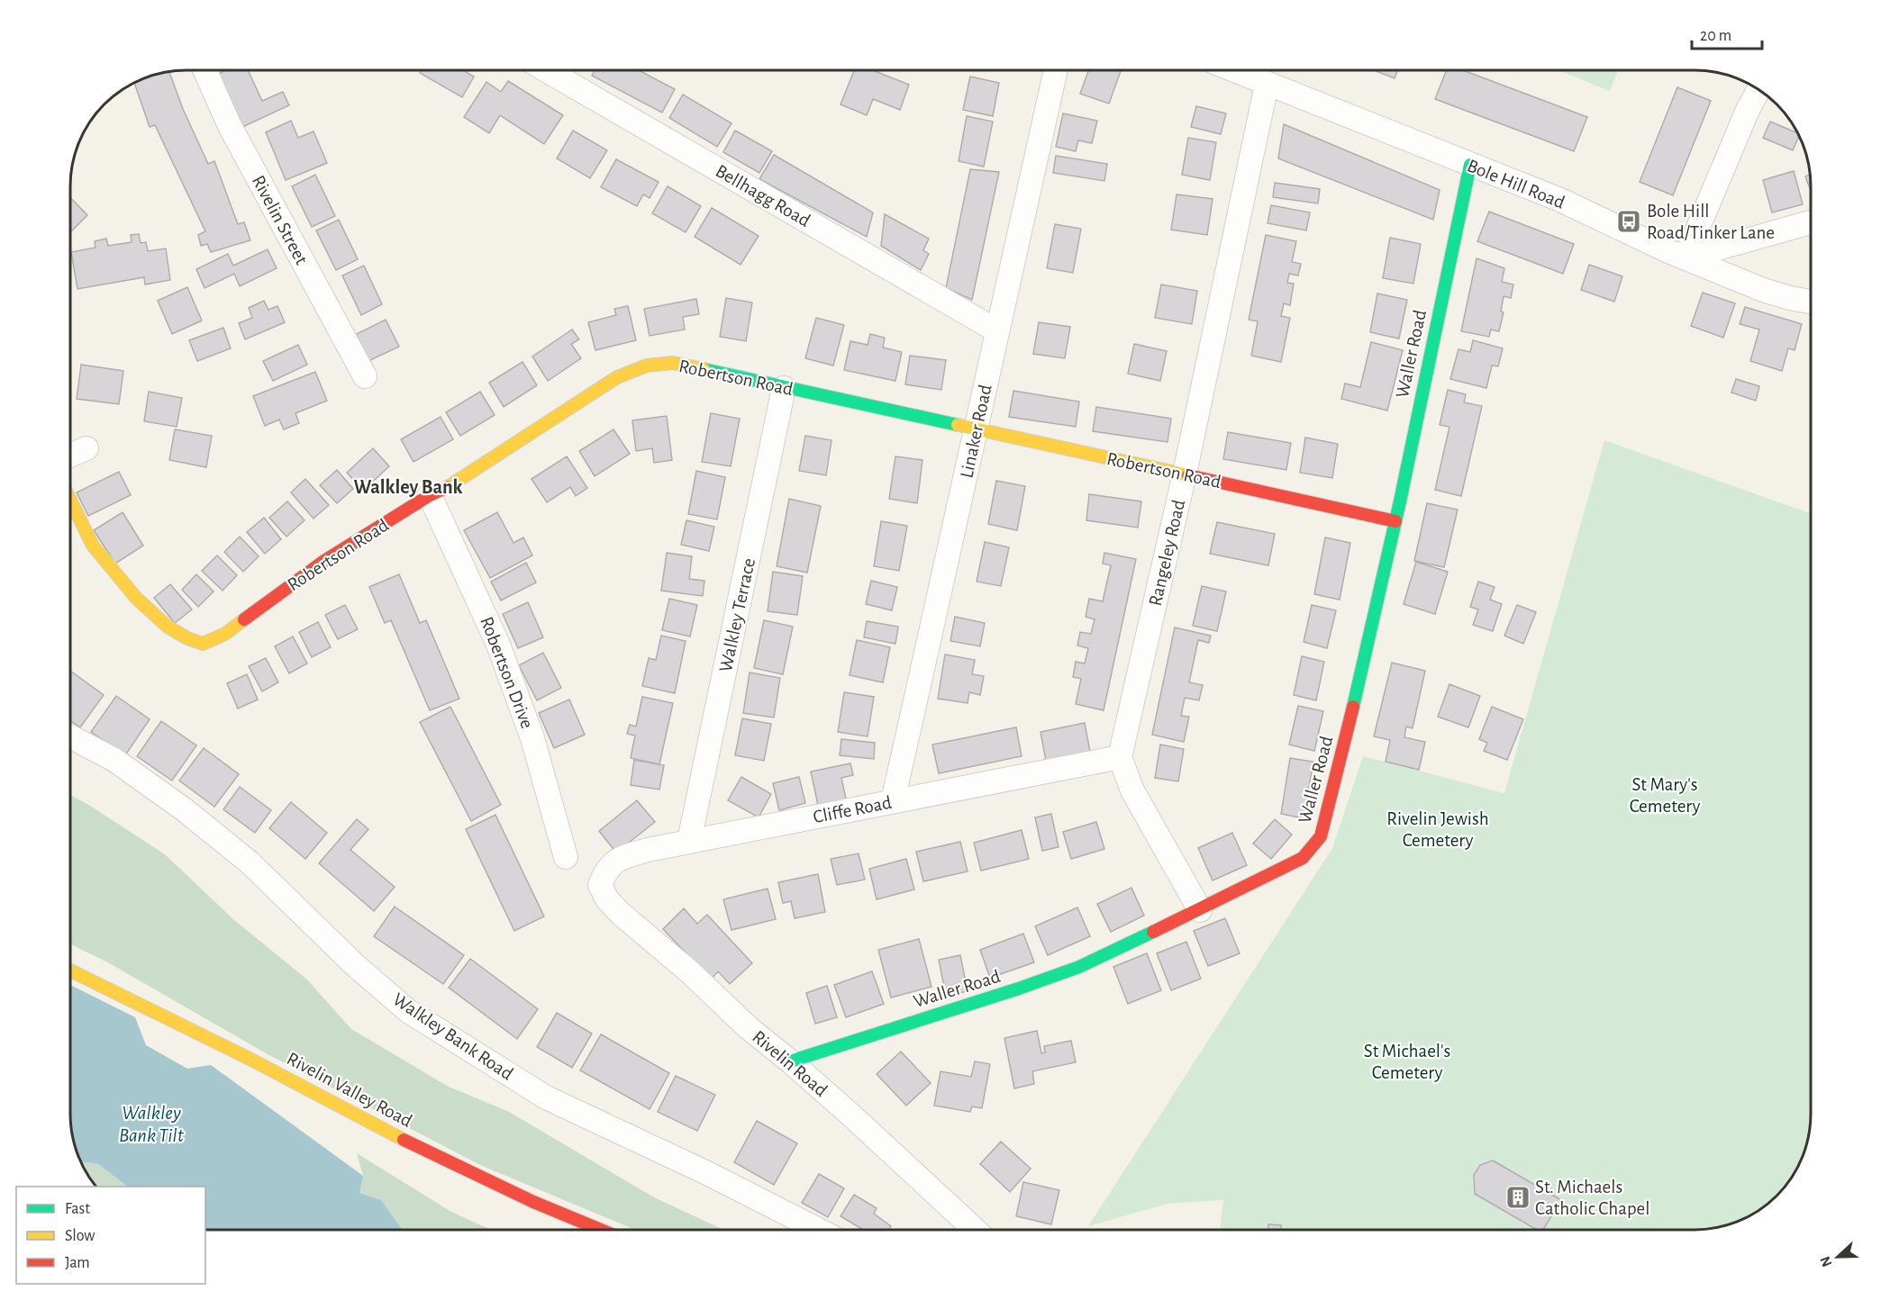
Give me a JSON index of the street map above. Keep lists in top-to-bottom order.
{
  "streets": {
    "street": [
      "Bole Hill Road",
      "Bellhagg Road",
      "Rivelin Street",
      "Waller Road",
      "Robertson Road",
      "Linaker Road",
      "Rangeley Road",
      "Walkley Terrace",
      "Robertson Drive",
      "Cliffe Road",
      "Walkley Bank Road",
      "Rivelin Road",
      "Rivelin Valley Road"
    ]
  },
  "crossings": [
    ["Bole Hill Road", "Waller Road"],
    ["Bole Hill Road", "Rangeley Road"],
    ["Bellhagg Road", "Linaker Road"],
    ["Waller Road", "Robertson Road"],
    ["Waller Road", "Rivelin Road"],
    ["Robertson Road", "Linaker Road"],
    ["Robertson Road", "Rangeley Road"],
    ["Robertson Road", "Walkley Terrace"],
    ["Robertson Road", "Robertson Drive"],
    ["Linaker Road", "Cliffe Road"],
    ["Rangeley Road", "Cliffe Road"],
    ["Walkley Terrace", "Cliffe Road"],
    ["Cliffe Road", "Rivelin Road"]
  ],
  "districts": ["Walkley Bank"],
  "water": ["Walkley Bank Tilt"],
  "parks": ["St Mary's Cemetery", "Rivelin Jewish Cemetery", "St Michael's Cemetery"],
  "places": {
    "bus stop": ["Bole Hill Road/Tinker Lane"],
    "building": ["St. Michaels Catholic Chapel"]
  },
  "legend": ["Fast", "Slow", "Jam"],
  "scale_bar": "20 m",
  "north": "left"
}
